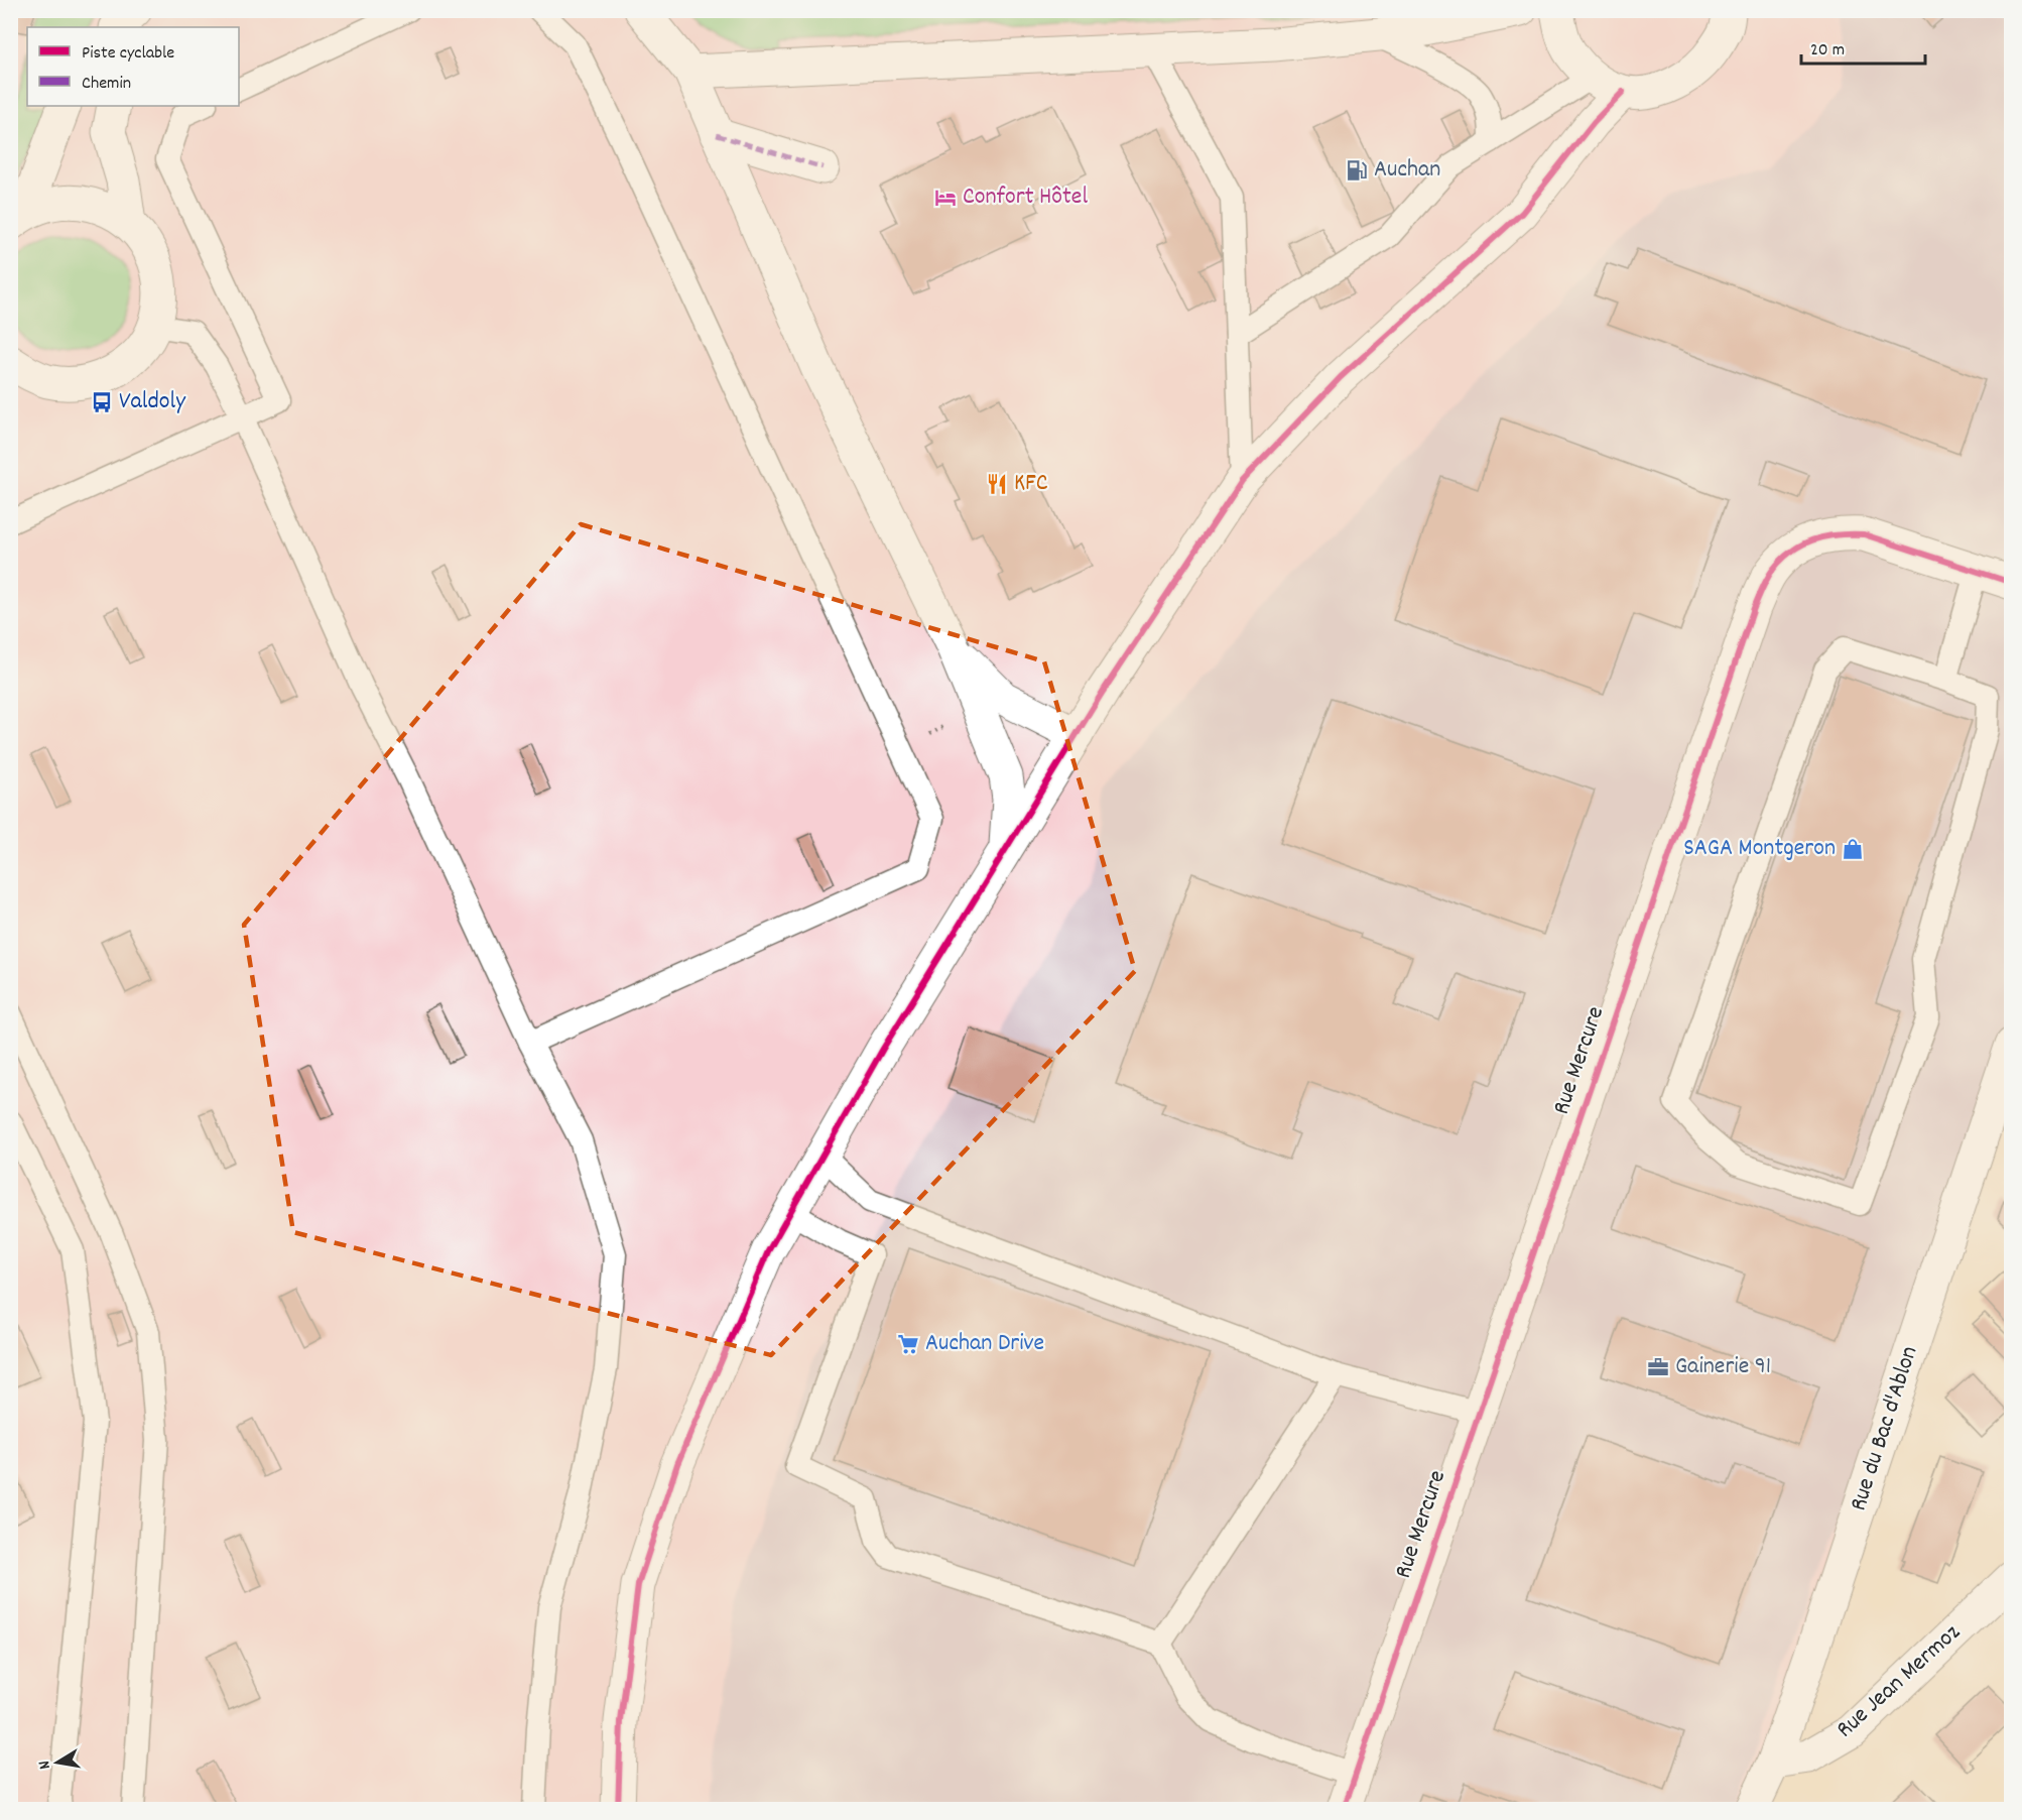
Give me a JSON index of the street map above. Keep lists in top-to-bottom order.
{
  "streets": {
    "street": ["Rue Mercure", "Rue du Bac d'Ablon", "Rue Jean Mermoz"]
  },
  "crossings": [
    ["Rue du Bac d'Ablon", "Rue Jean Mermoz"]
  ],
  "places": {
    "fuel station": ["Auchan"],
    "hotel": ["Confort Hôtel"],
    "bus stop": ["Valdoly"],
    "restaurant": ["KFC"],
    "shop": ["SAGA Montgeron"],
    "supermarket": ["Auchan Drive"],
    "office": ["Gainerie 91"]
  },
  "legend": ["Piste cyclable", "Chemin"],
  "scale_bar": "20 m",
  "north": "left"
}
